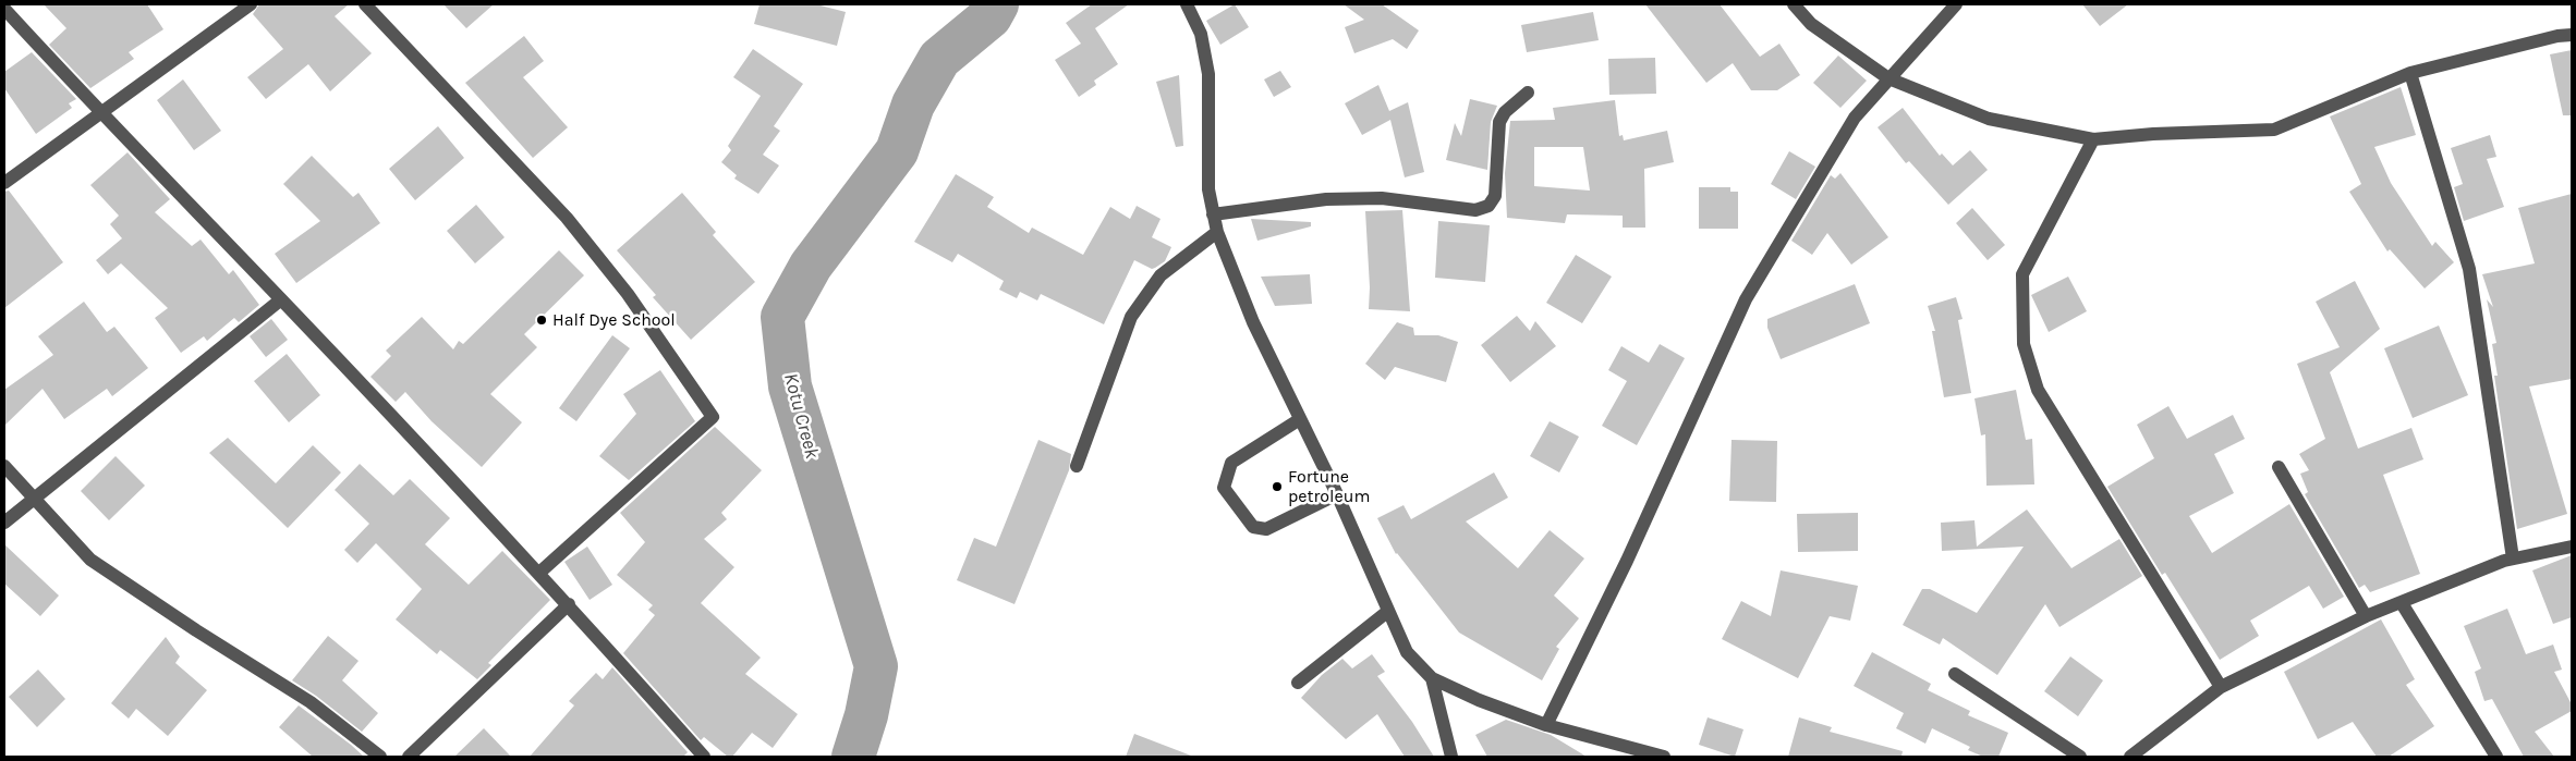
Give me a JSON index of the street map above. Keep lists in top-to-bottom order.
{
  "water": ["Kotu Creek"],
  "places": ["Half Dye School", "Fortune petroleum"]
}
